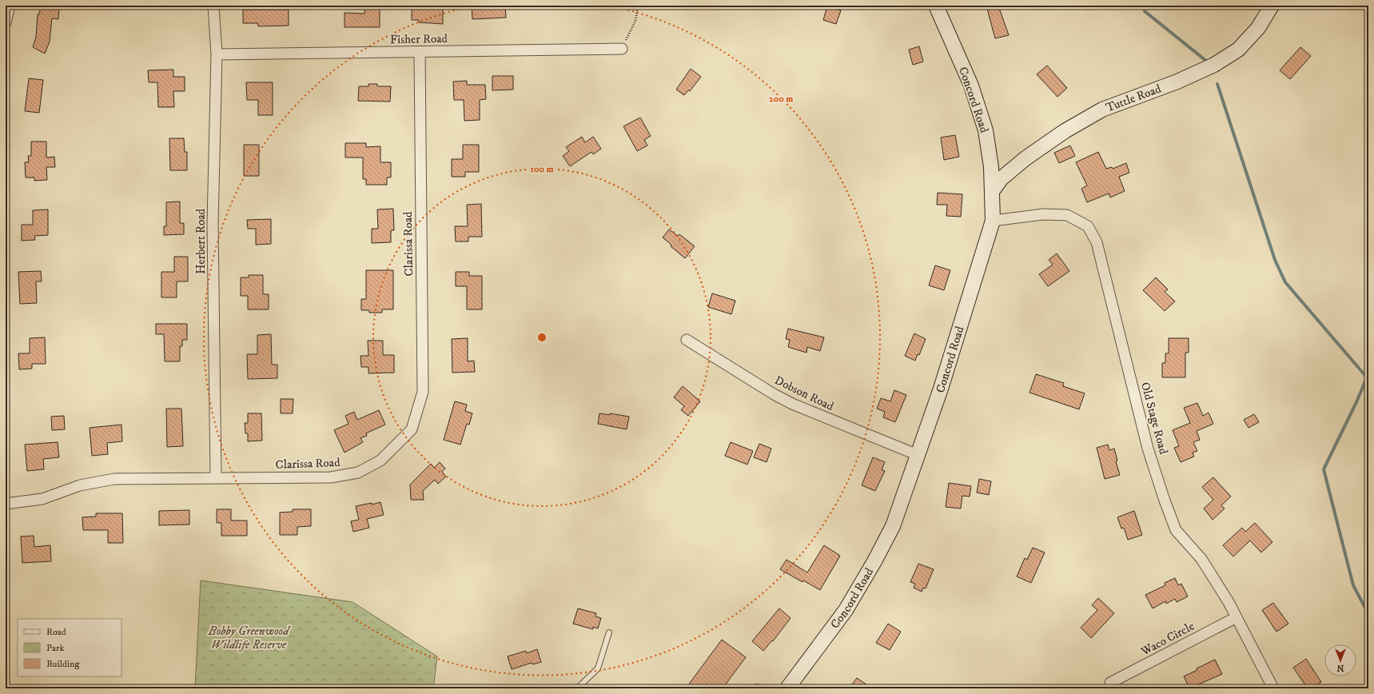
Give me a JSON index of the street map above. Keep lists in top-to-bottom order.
{
  "streets": {
    "main road": ["Tuttle Road", "Concord Road"],
    "street": [
      "Fisher Road",
      "Herbert Road",
      "Clarissa Road",
      "Dobson Road",
      "Old Stage Road",
      "Waco Circle"
    ]
  },
  "crossings": [
    ["Fisher Road", "Herbert Road"],
    ["Fisher Road", "Clarissa Road"],
    ["Tuttle Road", "Concord Road"],
    ["Concord Road", "Dobson Road"],
    ["Concord Road", "Old Stage Road"],
    ["Herbert Road", "Clarissa Road"],
    ["Old Stage Road", "Waco Circle"]
  ],
  "parks": ["Bobby Greenwood Wildlife Reserve"],
  "legend": ["Road", "Park", "Building"],
  "north": "bottom",
  "rings": ["200 m", "100 m"]
}
